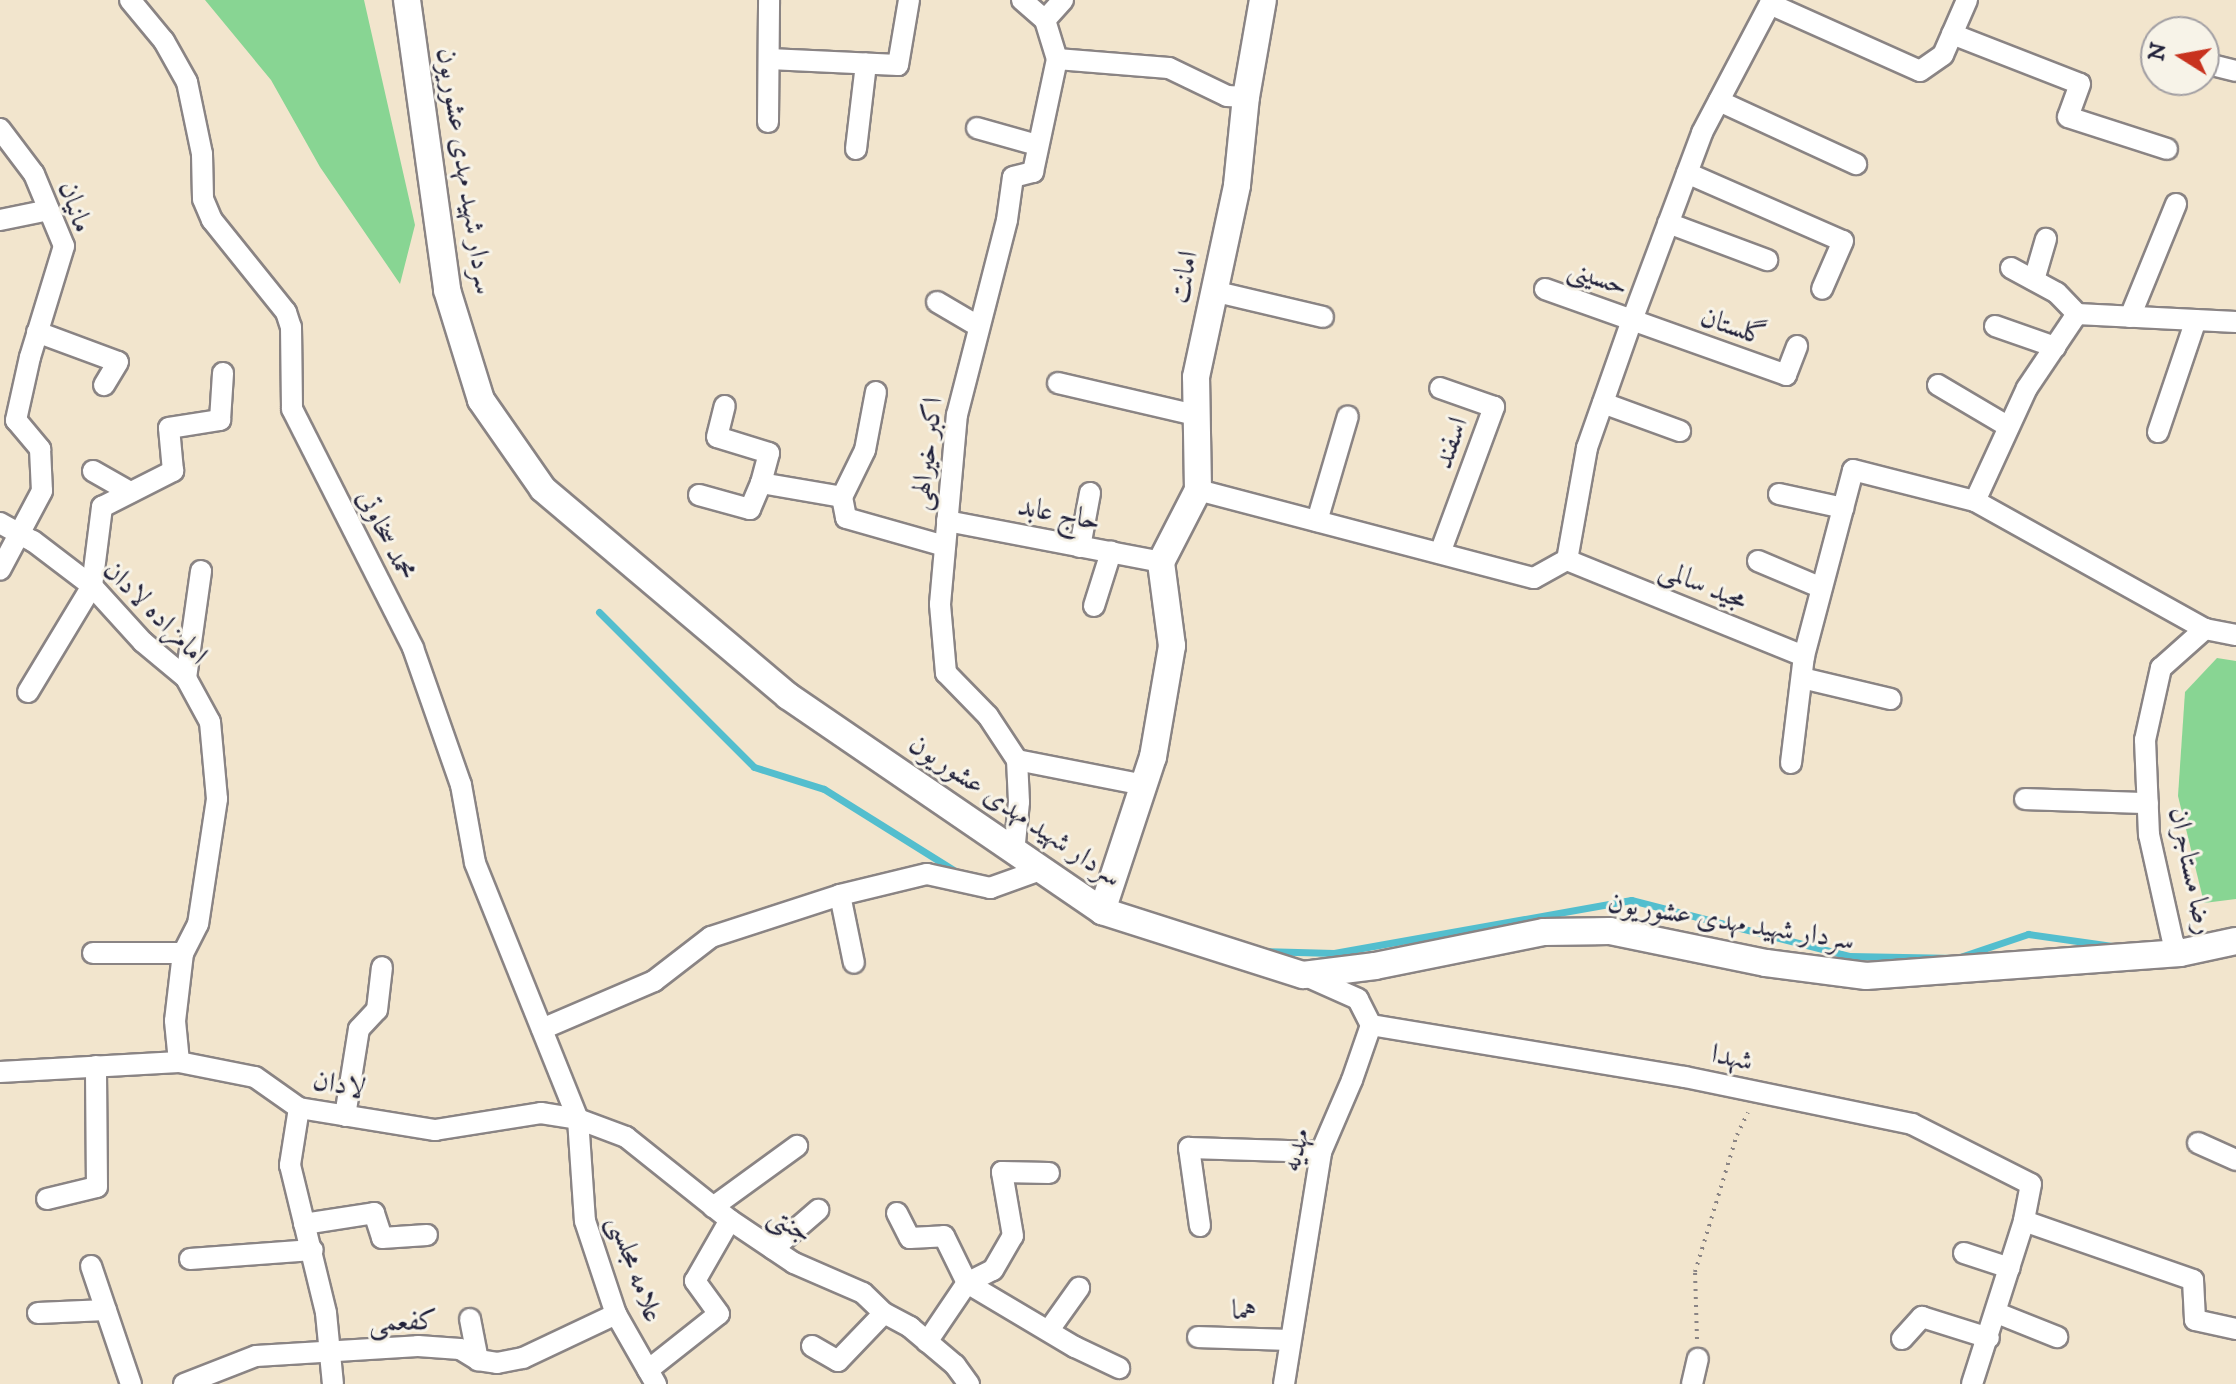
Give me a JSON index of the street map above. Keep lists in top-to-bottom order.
{
  "streets": {
    "street": [
      "سردار شهید مهدی عشوریون",
      "مانیان",
      "امانت",
      "حسینی",
      "گلستان",
      "اسفند",
      "اکبر خیرالهی",
      "حاج عابد",
      "محمد سخاوتی",
      "مجید سالمی",
      "امامزاده لادان",
      "رضا مستاجران",
      "شهدا",
      "لادان",
      "مهدیه",
      "جنتی",
      "علامه مجلسی",
      "هما",
      "کفعمی"
    ]
  },
  "crossings": [
    ["سردار شهید مهدی عشوریون", "رضا مستاجران"],
    ["مانیان", "امامزاده لادان"],
    ["امانت", "حاج عابد"],
    ["حسینی", "گلستان"],
    ["اکبر خیرالهی", "حاج عابد"],
    ["محمد سخاوتی", "لادان"],
    ["محمد سخاوتی", "جنتی"],
    ["محمد سخاوتی", "علامه مجلسی"],
    ["امامزاده لادان", "لادان"],
    ["شهدا", "مهدیه"],
    ["لادان", "جنتی"],
    ["لادان", "علامه مجلسی"],
    ["مهدیه", "هما"],
    ["جنتی", "علامه مجلسی"],
    ["علامه مجلسی", "کفعمی"]
  ],
  "north": "left"
}
